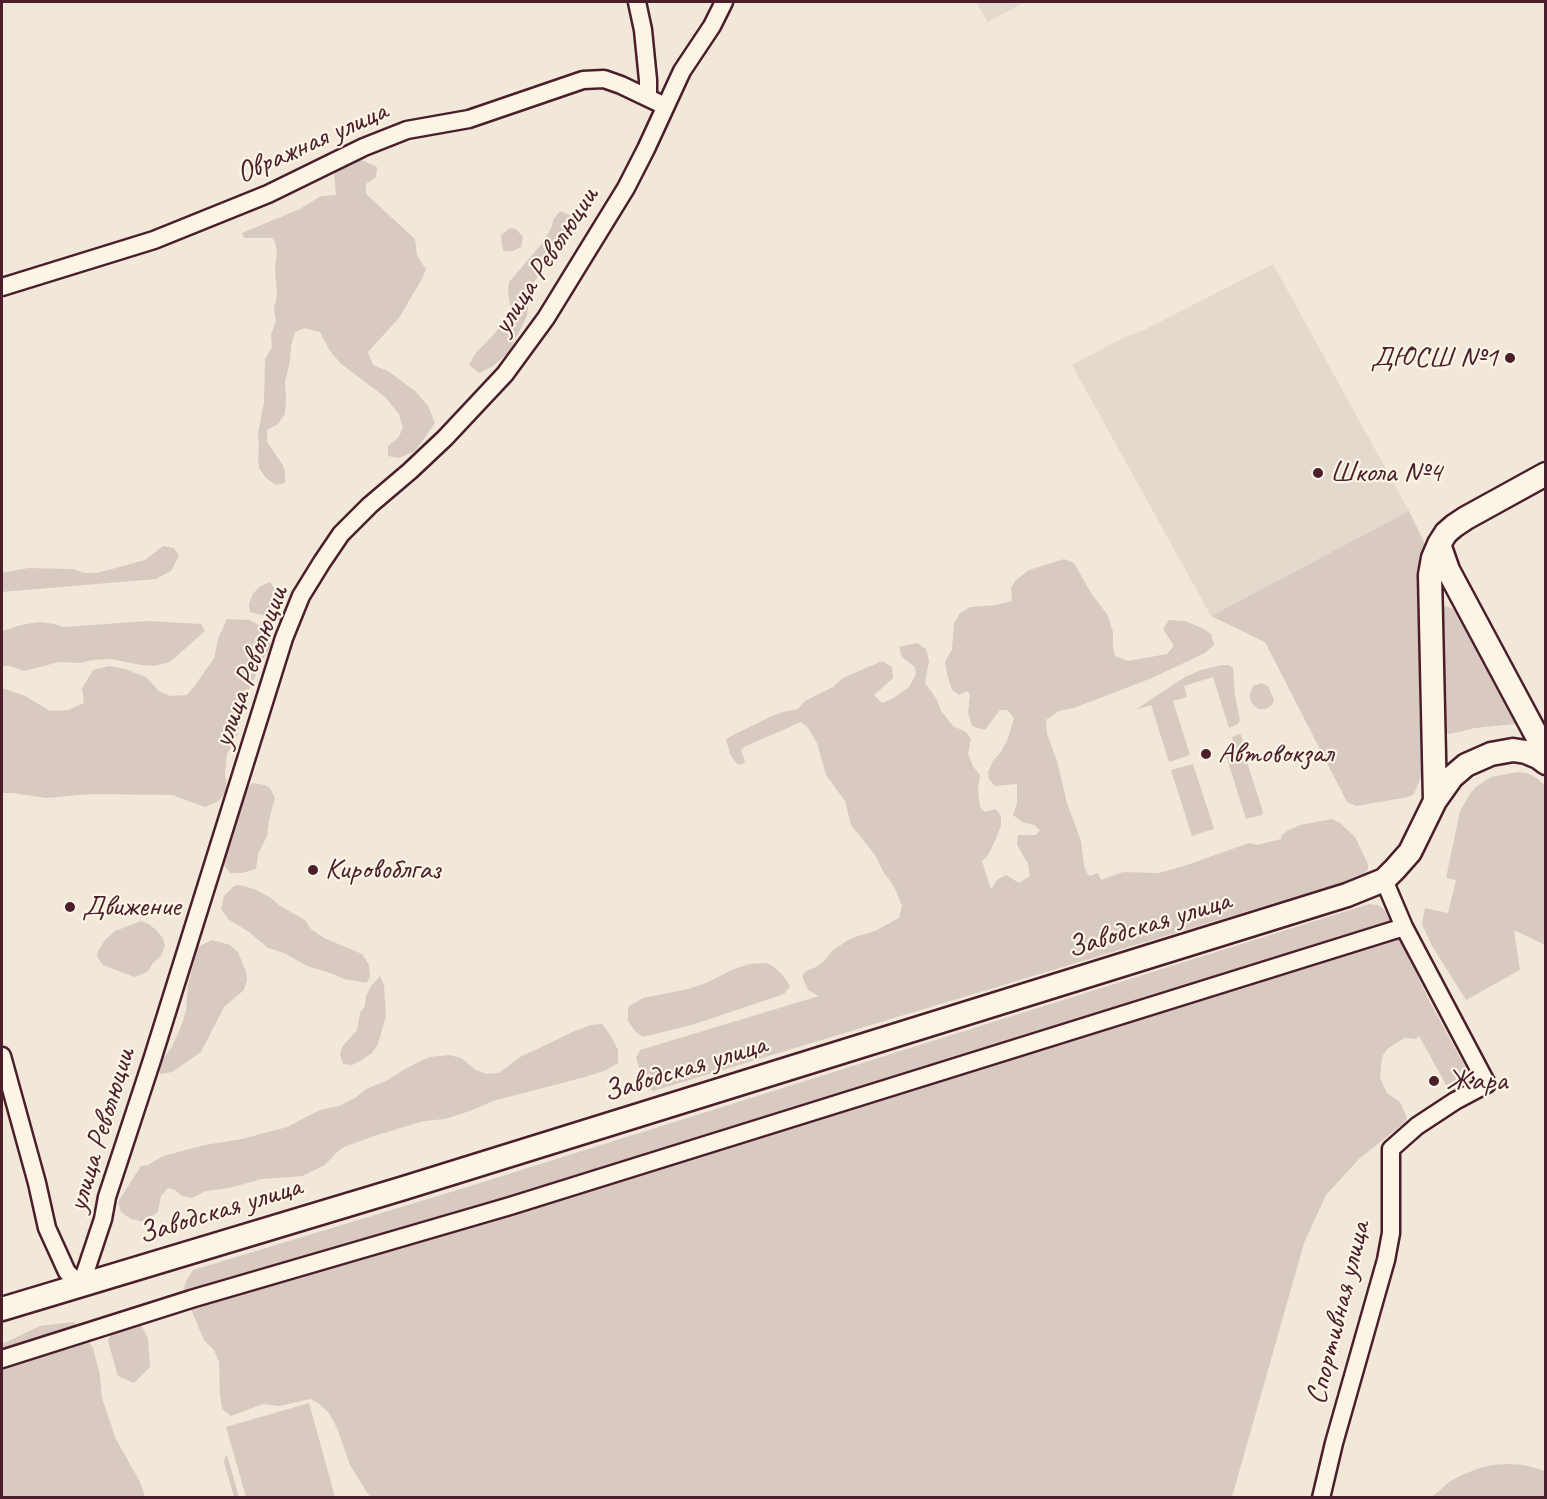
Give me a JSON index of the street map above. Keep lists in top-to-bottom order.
{
  "streets": {
    "main road": ["Заводская улица"],
    "street": ["Овражная улица", "улица Революции", "Спортивная улица"]
  },
  "crossings": [
    ["Овражная улица", "улица Революции"],
    ["улица Революции", "Заводская улица"]
  ],
  "places": [
    "ДЮСШ №1",
    "Школа №4",
    "Автовокзал",
    "Кировоблгаз",
    "Движение",
    "Жара"
  ]
}
